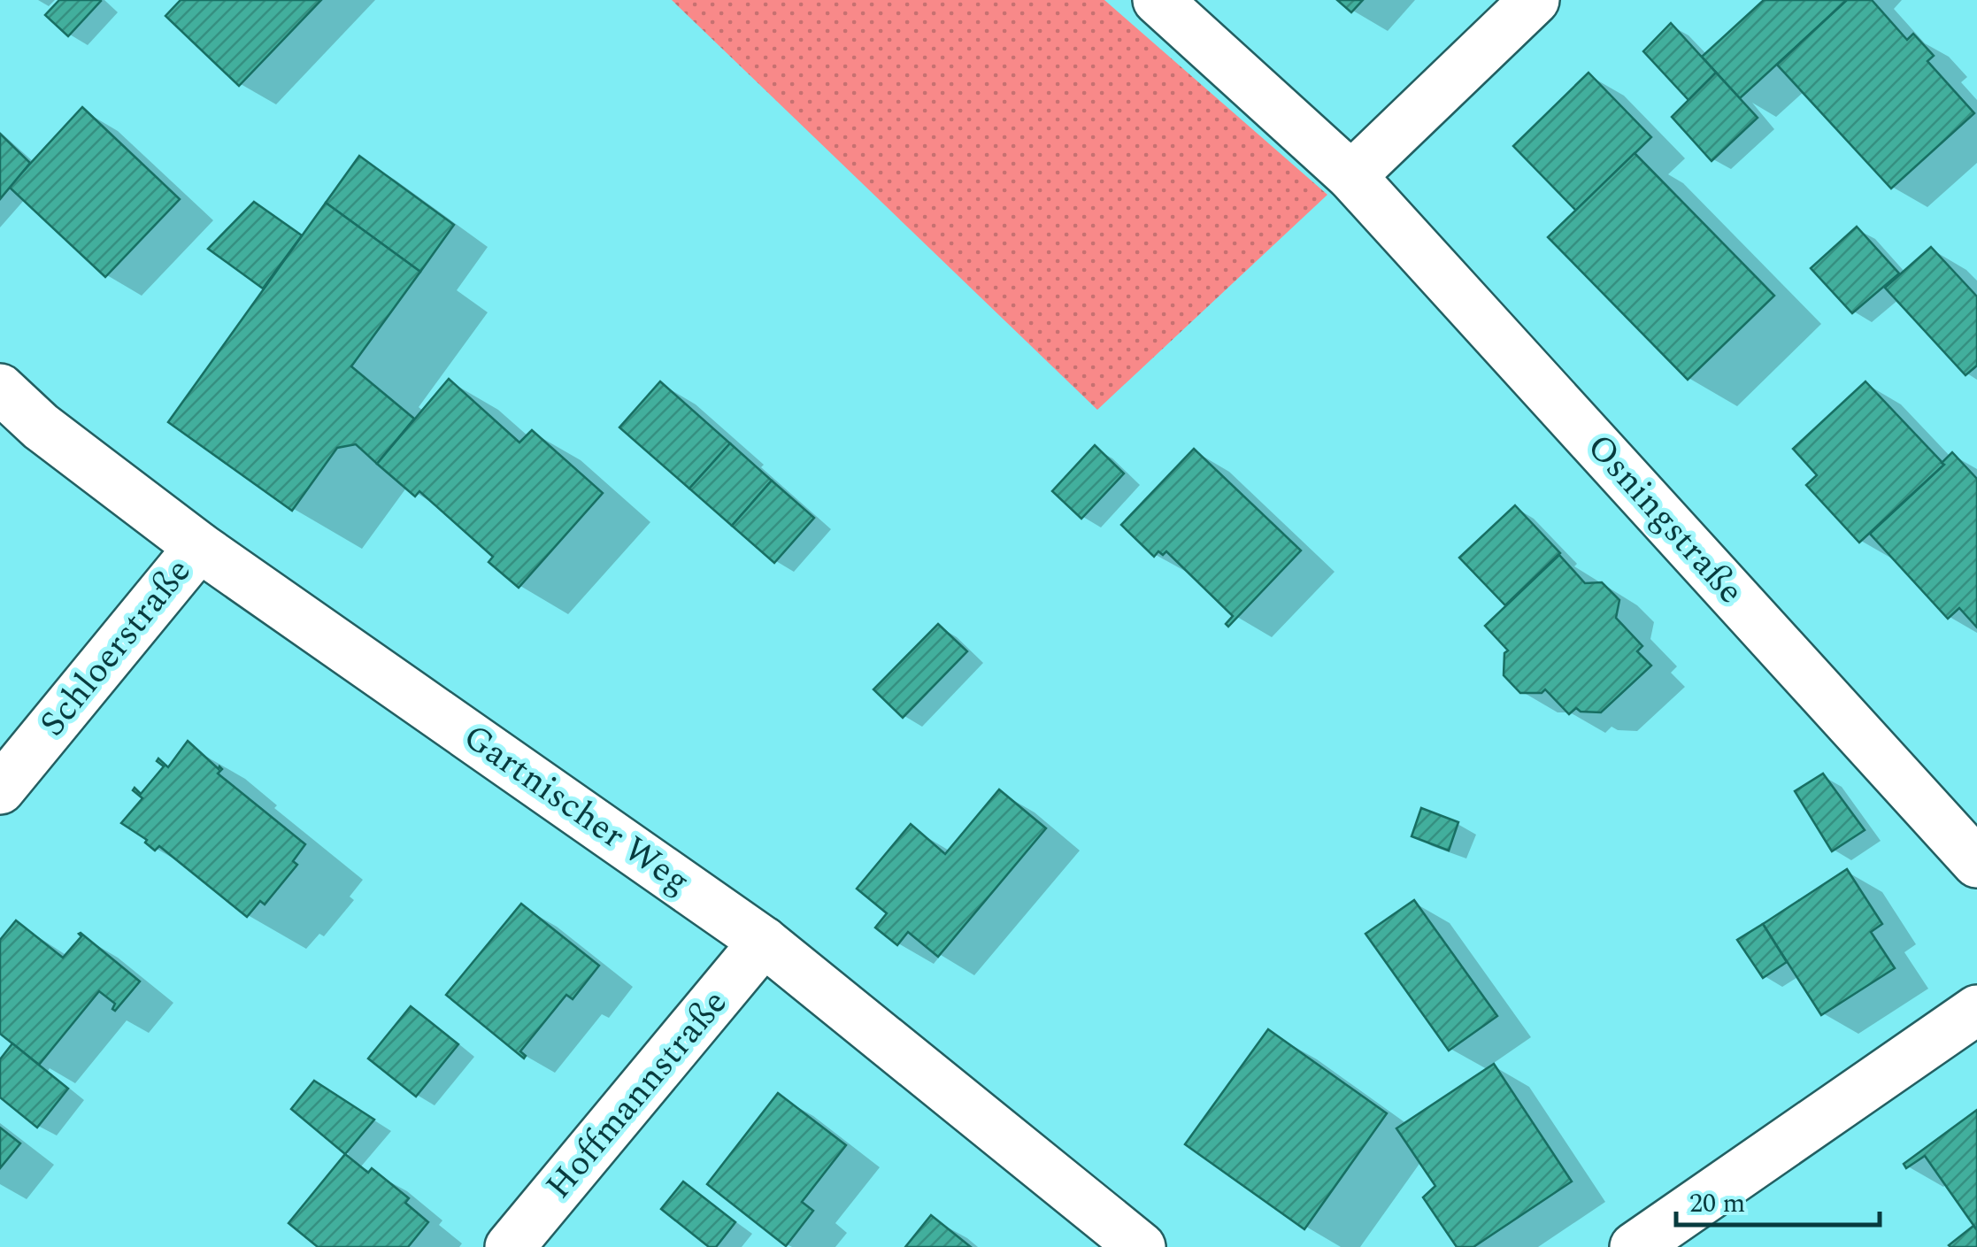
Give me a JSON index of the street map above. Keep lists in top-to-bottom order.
{
  "streets": {
    "street": [
      "Osningstraße",
      "Schloerstraße",
      "Gartnischer Weg",
      "Hoffmannstraße"
    ]
  },
  "crossings": [
    ["Schloerstraße", "Gartnischer Weg"],
    ["Gartnischer Weg", "Hoffmannstraße"]
  ],
  "scale_bar": "20 m"
}
